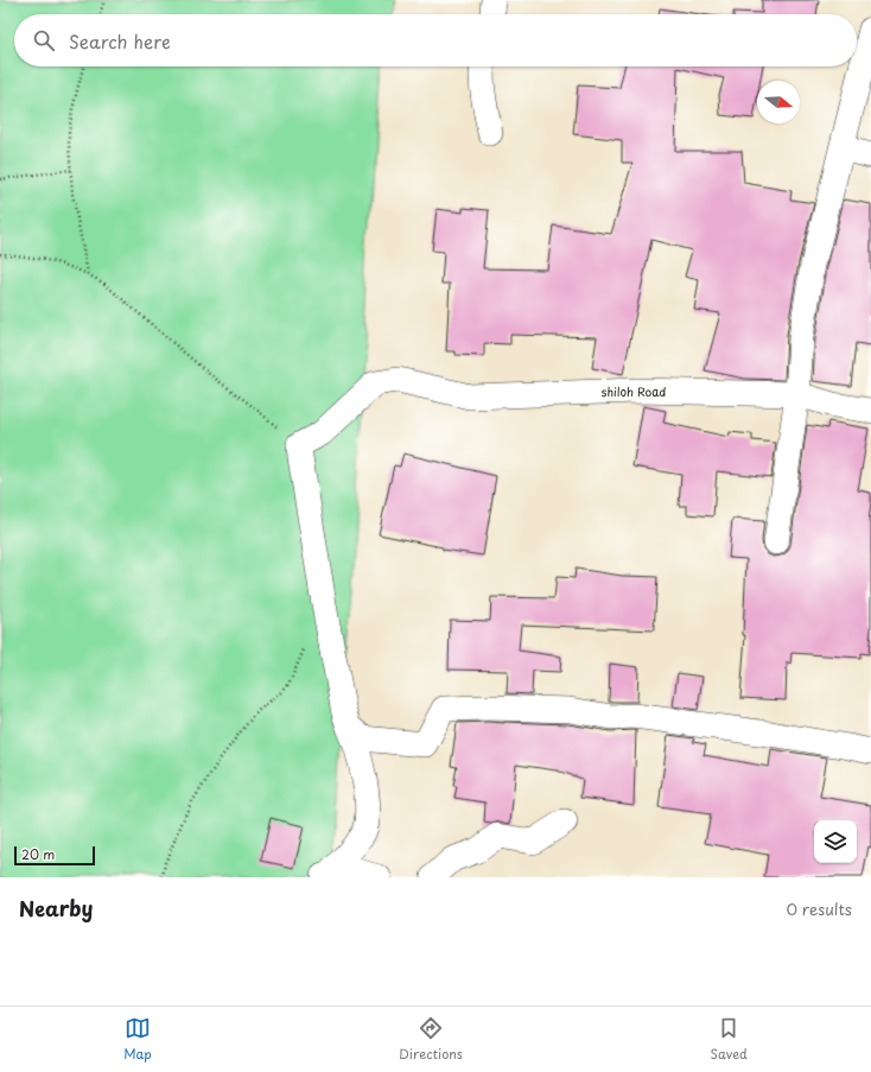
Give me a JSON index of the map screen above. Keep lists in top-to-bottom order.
{
  "streets": {
    "street": ["shiloh Road"]
  },
  "scale_bar": "20 m",
  "north": "right",
  "page": {
    "search": "Search here",
    "scale": "20 m",
    "heading": ["Nearby", "0 results"],
    "nav": ["Map", "Directions", "Saved"]
  }
}
